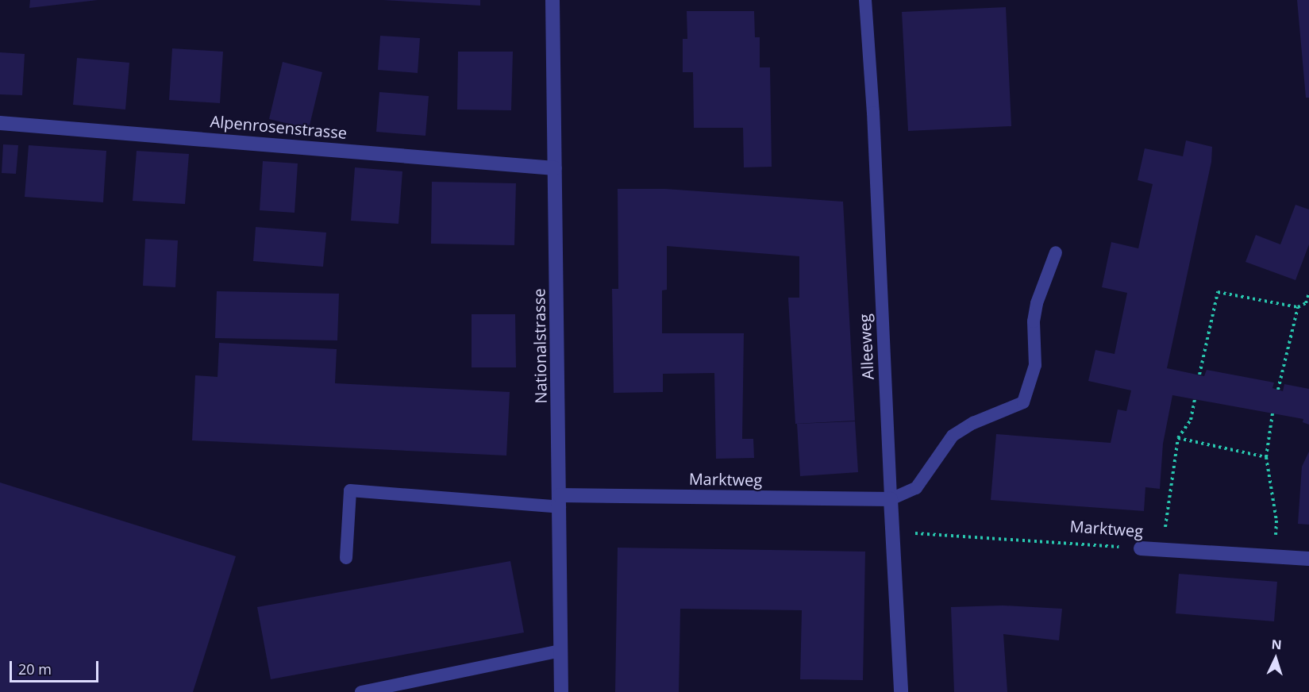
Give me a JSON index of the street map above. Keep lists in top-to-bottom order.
{
  "streets": {
    "street": [
      "Alpenrosenstrasse",
      "Nationalstrasse",
      "Alleeweg",
      "Marktweg"
    ]
  },
  "crossings": [
    ["Alpenrosenstrasse", "Nationalstrasse"],
    ["Nationalstrasse", "Marktweg"],
    ["Alleeweg", "Marktweg"]
  ],
  "scale_bar": "20 m",
  "north": "top"
}
